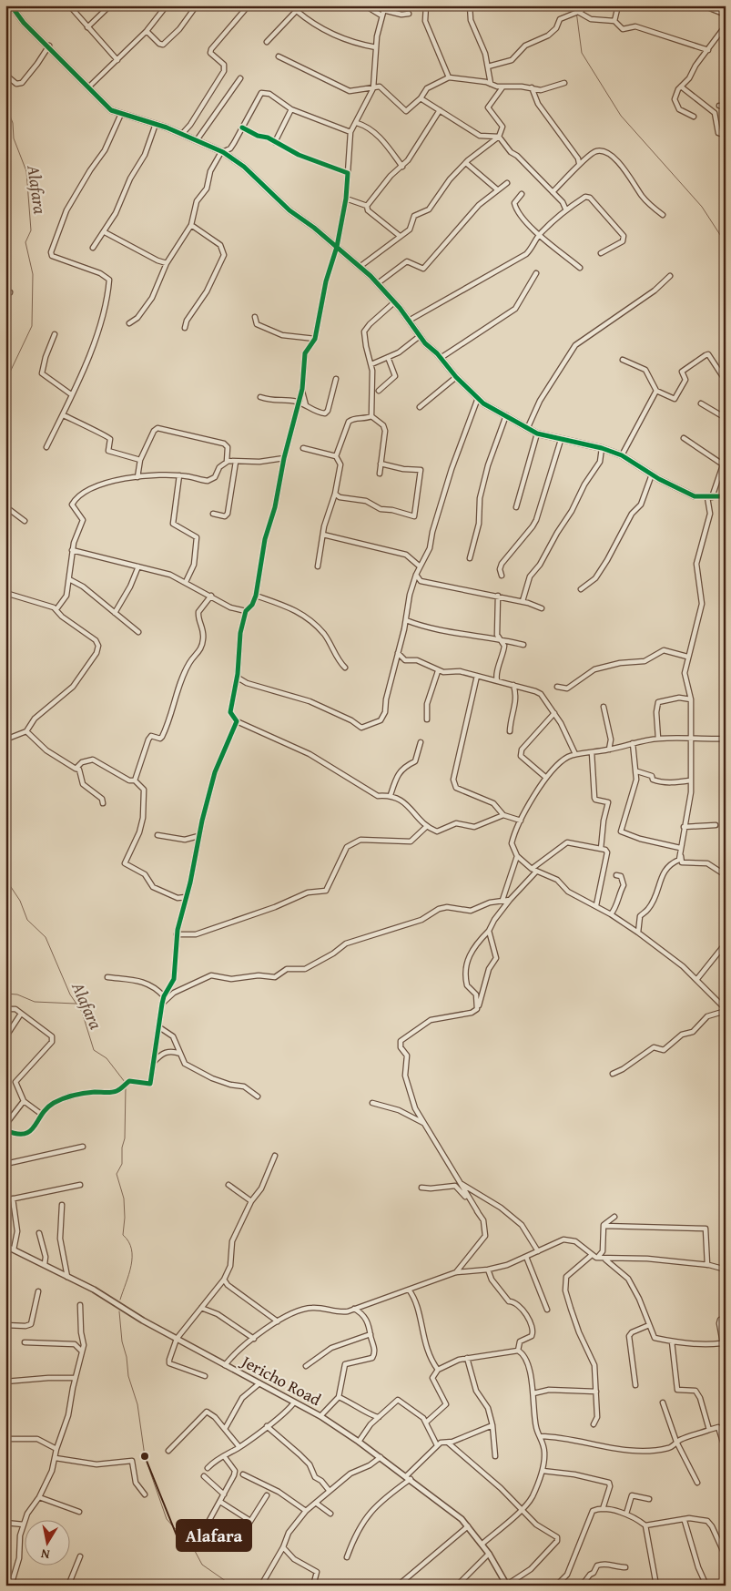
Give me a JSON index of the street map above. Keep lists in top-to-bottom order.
{
  "streets": {
    "street": ["Jericho Road"]
  },
  "water": ["Alafara"],
  "places": ["Alafara"],
  "north": "bottom"
}
